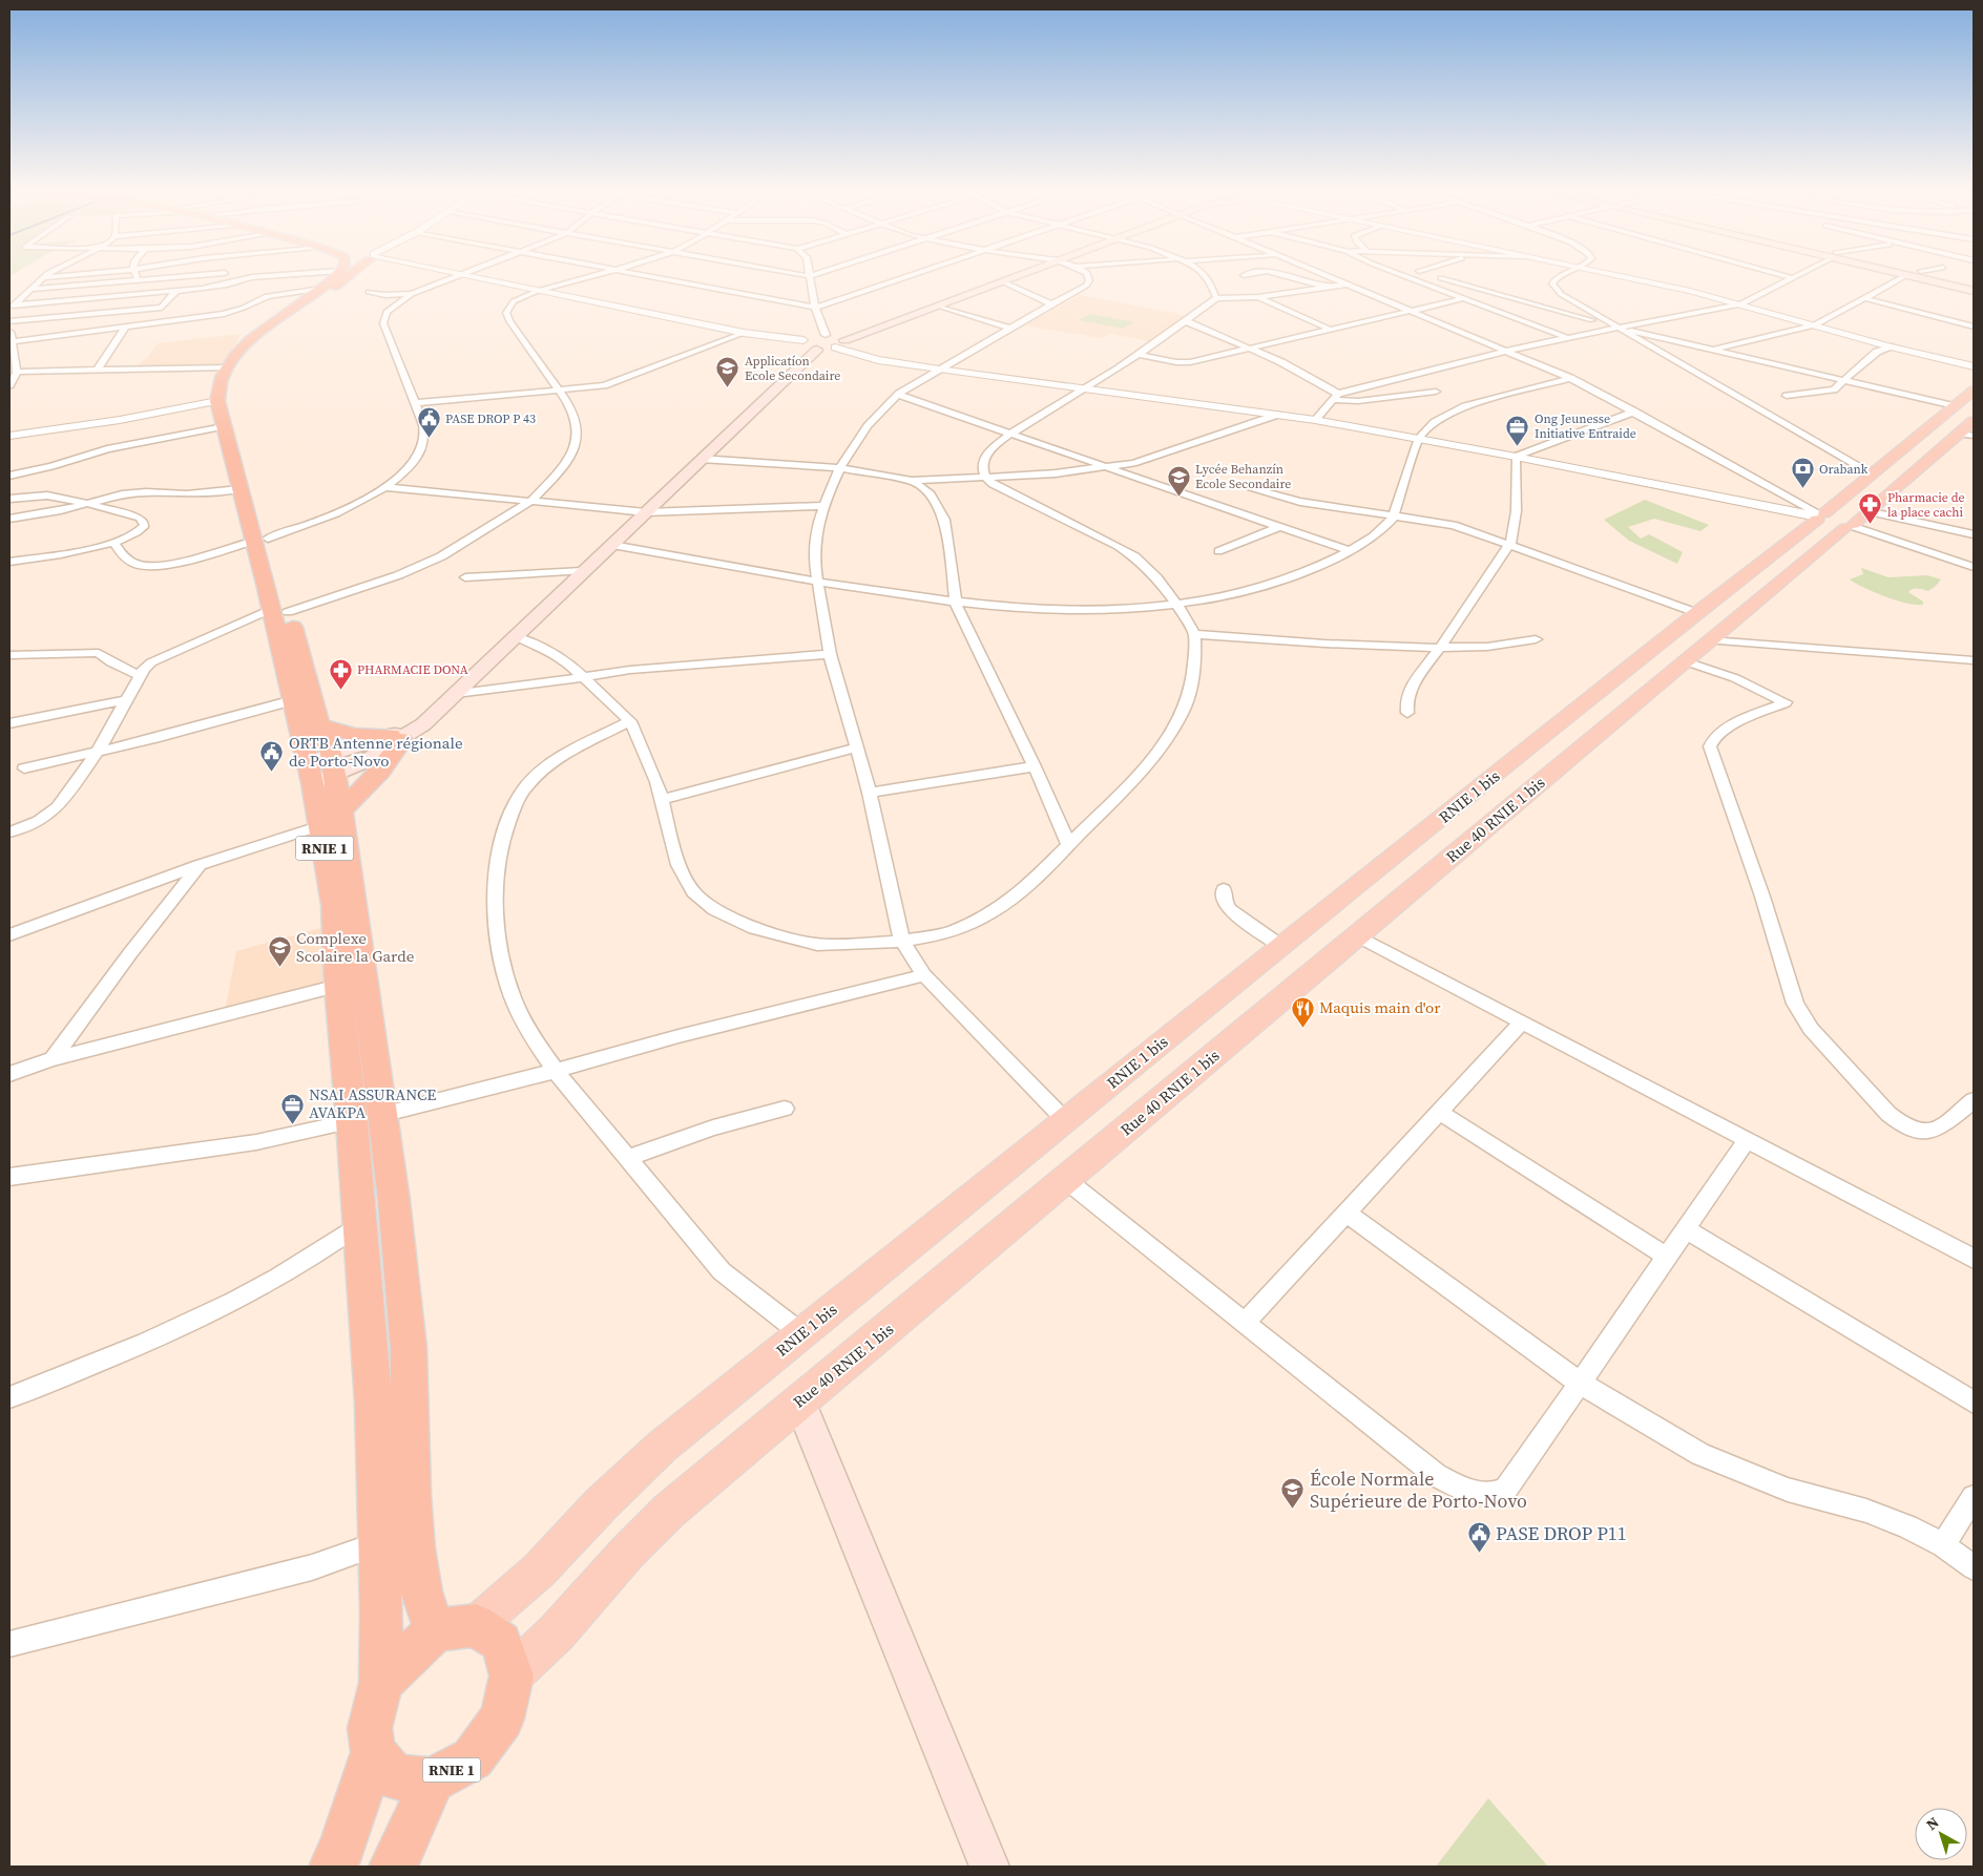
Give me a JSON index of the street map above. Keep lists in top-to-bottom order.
{
  "streets": {
    "highway": ["RNIE 1"],
    "main road": ["RNIE 1 bis", "Rue 40 RNIE 1 bis"]
  },
  "crossings": [
    ["RNIE 1 bis", "Rue 40 RNIE 1 bis"],
    ["RNIE 1 bis", "RNIE 1"],
    ["Rue 40 RNIE 1 bis", "RNIE 1"]
  ],
  "places": {
    "school or university": [
      "Applicatíon Ecole Secondaire",
      "Lycée Behanzín Ecole Secondaire",
      "Complexe Scolaire la Garde",
      "École Normale Supérieure de Porto-Novo"
    ],
    "public building": ["PASE DROP P 43", "ORTB Antenne régionale de Porto-Novo", "PASE DROP P11"],
    "office": ["Ong Jeunesse Initiative Entraide", "NSAI ASSURANCE AVAKPA"],
    "bank": ["Orabank"],
    "pharmacy": ["Pharmacie de la place cachi", "PHARMACIE DONA"],
    "restaurant": ["Maquis main d'or"]
  },
  "north": "top left"
}
